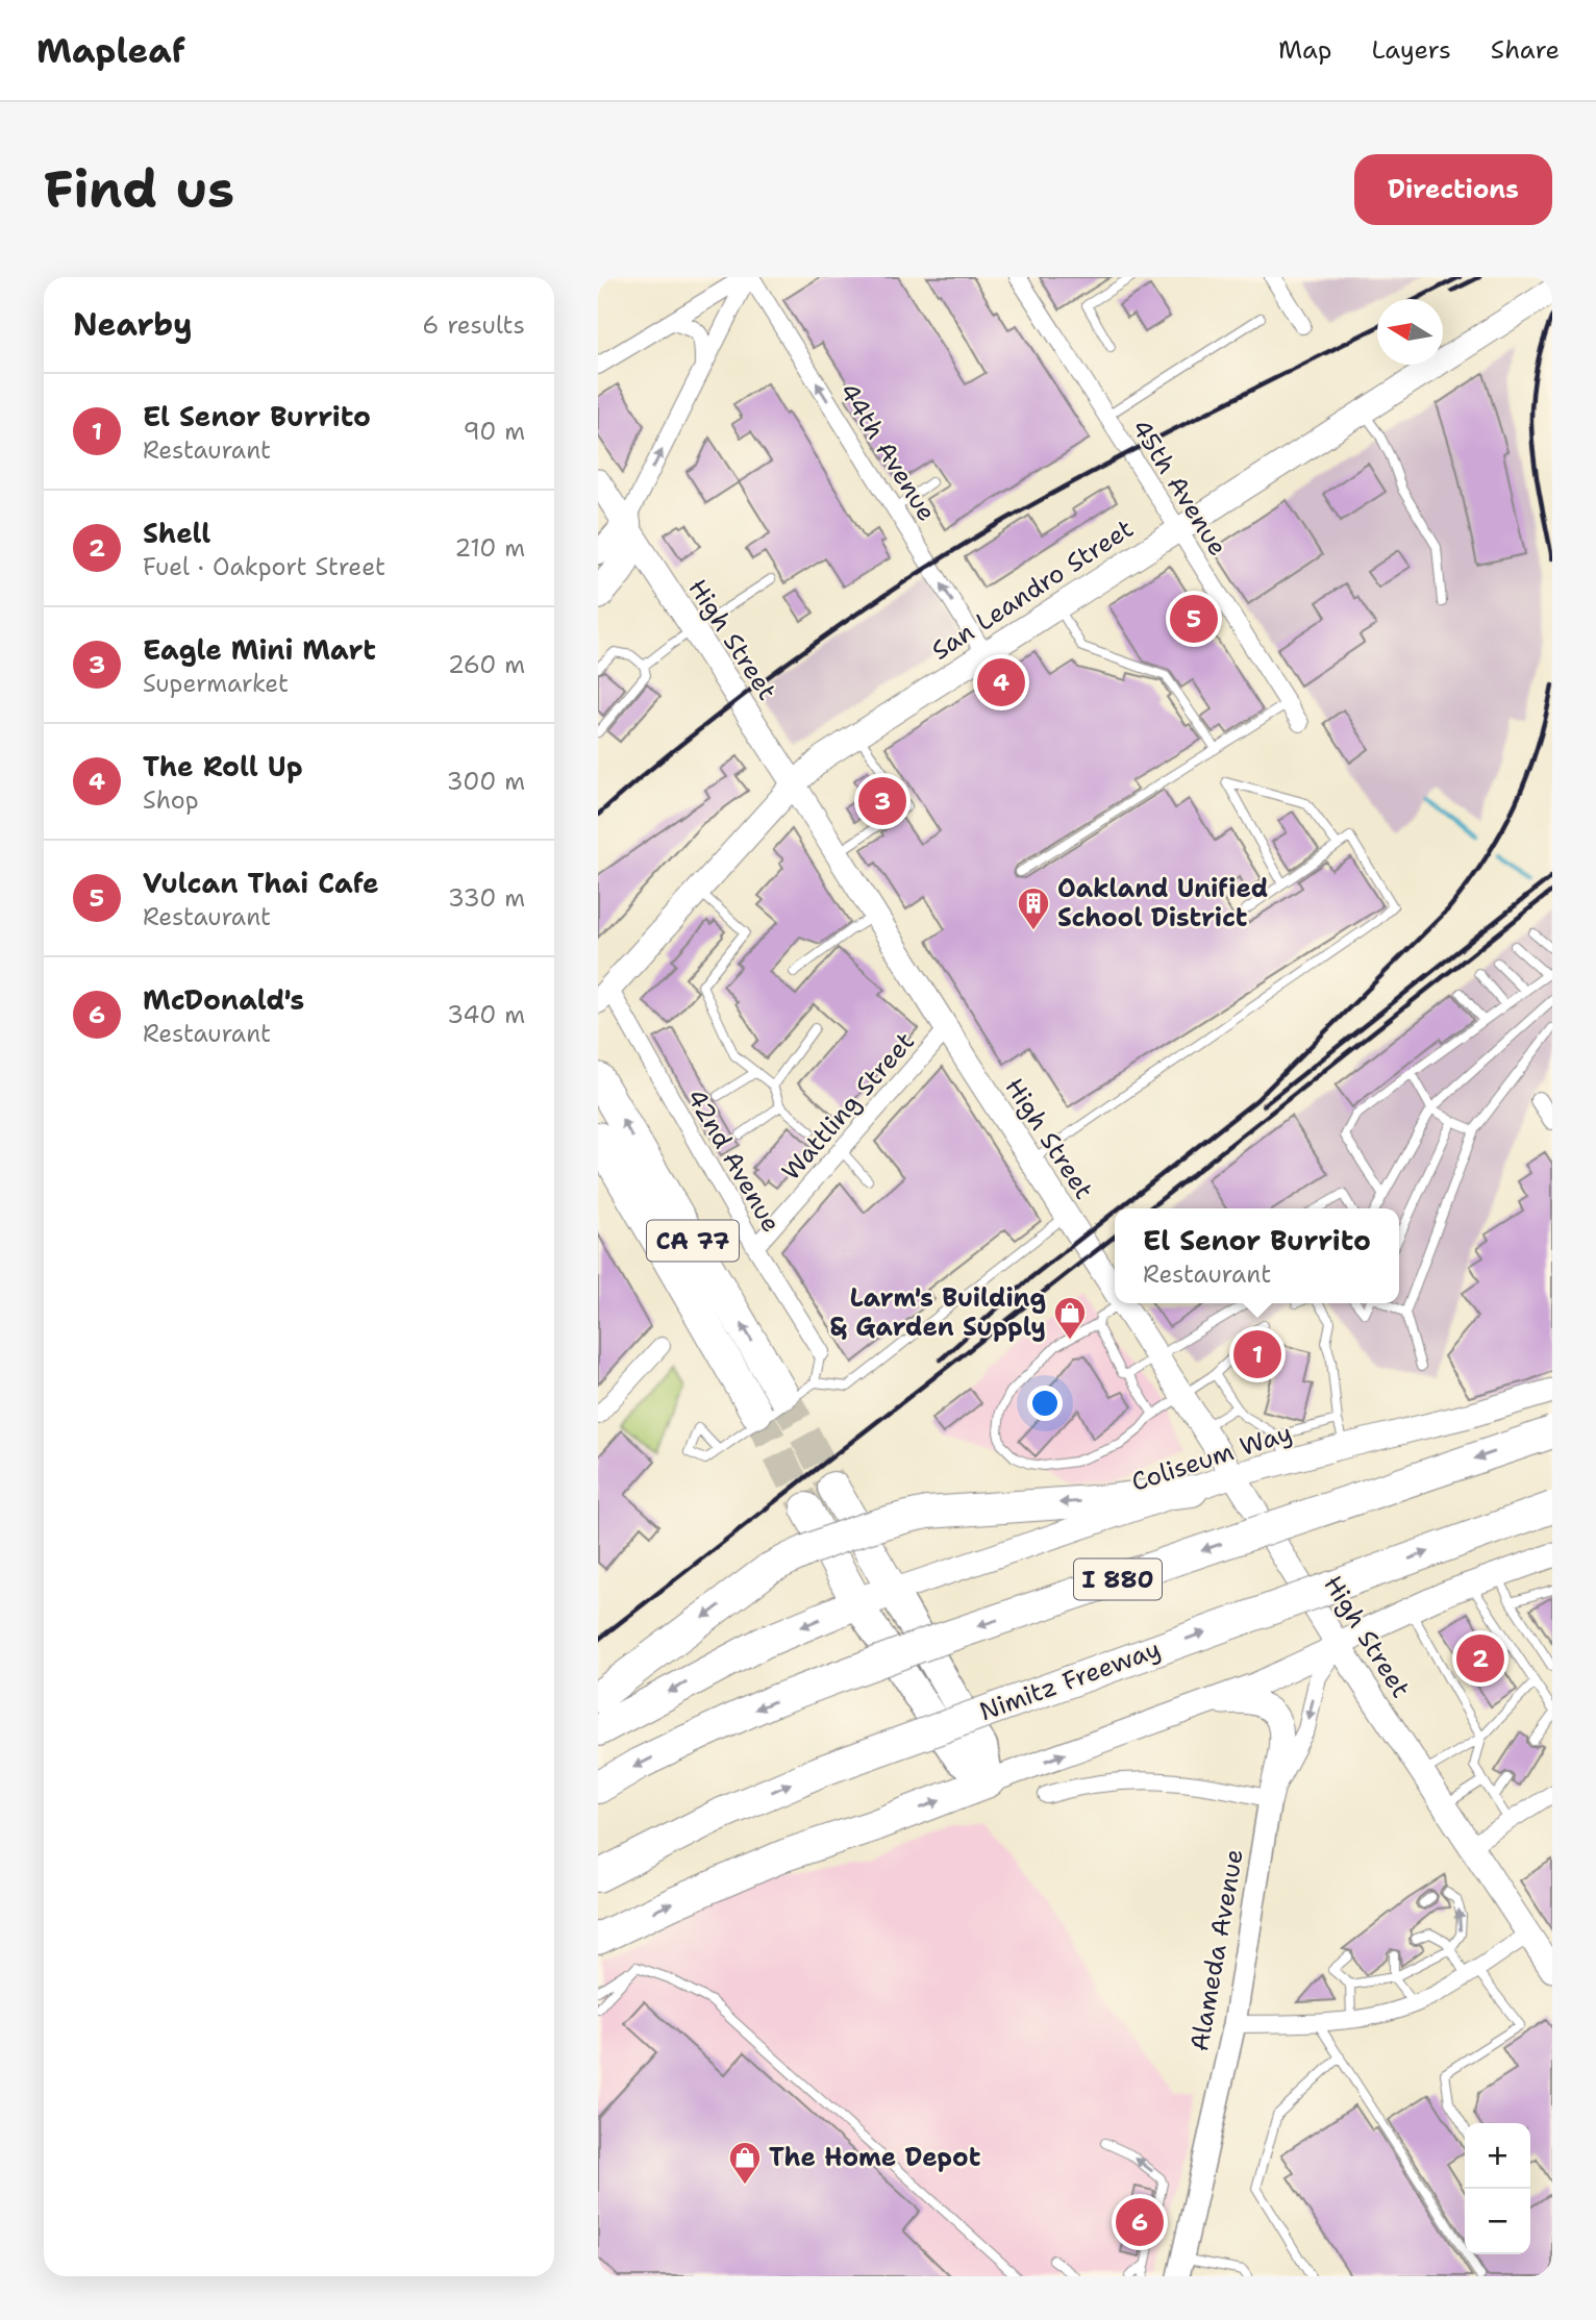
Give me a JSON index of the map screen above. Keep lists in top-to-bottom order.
{
  "streets": {
    "highway": ["CA 77", "I 880", "Nimitz Freeway"],
    "main road": ["San Leandro Street", "High Street", "Coliseum Way"],
    "street": [
      "44th Avenue",
      "45th Avenue",
      "Wattling Street",
      "42nd Avenue",
      "Alameda Avenue"
    ]
  },
  "crossings": [
    ["44th Avenue", "San Leandro Street"],
    ["45th Avenue", "San Leandro Street"],
    ["San Leandro Street", "High Street"],
    ["San Leandro Street", "42nd Avenue"],
    ["High Street", "Wattling Street"],
    ["High Street", "Coliseum Way"],
    ["High Street", "Alameda Avenue"],
    ["Wattling Street", "42nd Avenue"]
  ],
  "one_way": ["44th Avenue"],
  "places": {
    "building": ["Oakland Unified School District"],
    "shop": ["Larm's Building & Garden Supply", "The Home Depot"]
  },
  "north": "left",
  "page": {
    "header": "Mapleaf",
    "nav": ["Map", "Layers", "Share"],
    "buttons": "Directions",
    "title": "Find us",
    "heading": ["Nearby", "6 results"],
    "list": [
      {
        "mark": "1",
        "name": "El Senor Burrito",
        "note": "Restaurant",
        "value": "90 m"
      },
      {
        "mark": "2",
        "name": "Shell",
        "note": "Fuel · Oakport Street",
        "value": "210 m"
      },
      {
        "mark": "3",
        "name": "Eagle Mini Mart",
        "note": "Supermarket",
        "value": "260 m"
      },
      {
        "mark": "4",
        "name": "The Roll Up",
        "note": "Shop",
        "value": "300 m"
      },
      {
        "mark": "5",
        "name": "Vulcan Thai Cafe",
        "note": "Restaurant",
        "value": "330 m"
      },
      {
        "mark": "6",
        "name": "McDonald's",
        "note": "Restaurant",
        "value": "340 m"
      }
    ],
    "pins": [
      "5",
      "4",
      "3",
      "1",
      "2",
      "6"
    ],
    "popup": ["El Senor Burrito", "Restaurant"],
    "map_buttons": ["+", "−"]
  }
}
